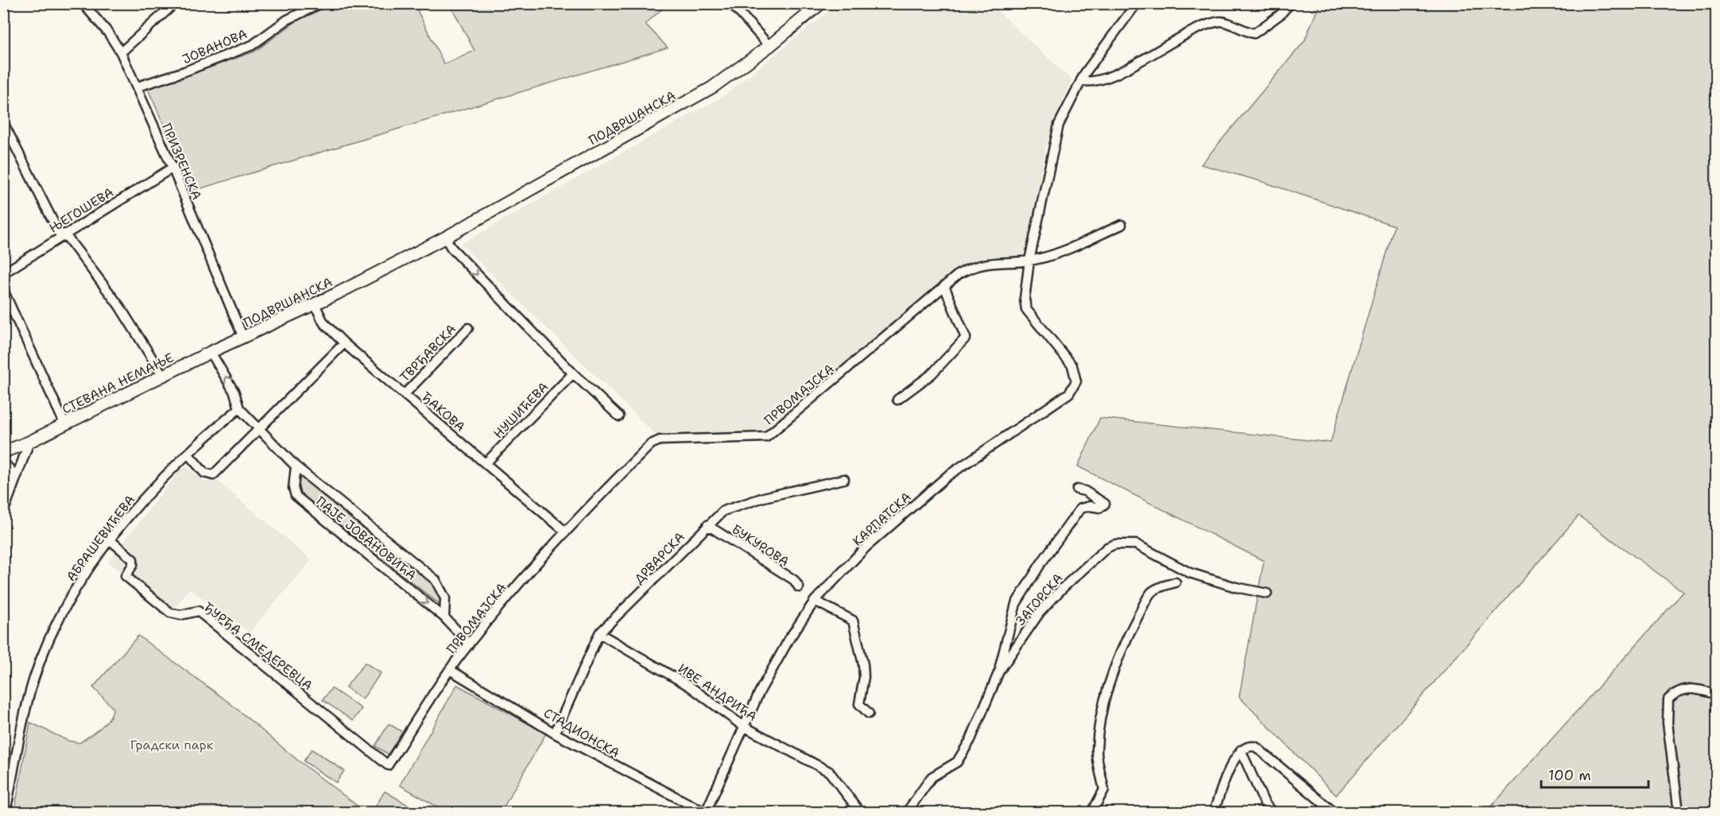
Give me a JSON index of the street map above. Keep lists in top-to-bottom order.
{
  "streets": {
    "street": [
      "ЈОВАНОВА",
      "ПОДВРШАНСКА",
      "ПРИЗРЕНСКА",
      "ЊЕГОШЕВА",
      "ТВРЂАВСКА",
      "СТЕВАНА НЕМАЊЕ",
      "ПРВОМАЈСКА",
      "НУШИЋЕВА",
      "ЂАКОВА",
      "КАРПАТСКА",
      "АБРАШЕВИЋЕВА",
      "ПАЈЕ ЈОВАНОВИЋА",
      "БУКУРОВА",
      "ДРВАРСКА",
      "ЗАГОРСКА",
      "ЂУРЂА СМЕДЕРЕВЦА",
      "ИВЕ АНДРИЋА",
      "СТАДИОНСКА"
    ]
  },
  "crossings": [
    ["ЈОВАНОВА", "ПРИЗРЕНСКА"],
    ["ПОДВРШАНСКА", "ПРИЗРЕНСКА"],
    ["ПОДВРШАНСКА", "СТЕВАНА НЕМАЊЕ"],
    ["ПОДВРШАНСКА", "ЂАКОВА"],
    ["ПРИЗРЕНСКА", "ЊЕГОШЕВА"],
    ["ПРИЗРЕНСКА", "СТЕВАНА НЕМАЊЕ"],
    ["ТВРЂАВСКА", "ЂАКОВА"],
    ["СТЕВАНА НЕМАЊЕ", "ПАЈЕ ЈОВАНОВИЋА"],
    ["ПРВОМАЈСКА", "ЂАКОВА"],
    ["ПРВОМАЈСКА", "КАРПАТСКА"],
    ["ПРВОМАЈСКА", "ПАЈЕ ЈОВАНОВИЋА"],
    ["ПРВОМАЈСКА", "ЂУРЂА СМЕДЕРЕВЦА"],
    ["ПРВОМАЈСКА", "СТАДИОНСКА"],
    ["НУШИЋЕВА", "ЂАКОВА"],
    ["КАРПАТСКА", "ИВЕ АНДРИЋА"],
    ["КАРПАТСКА", "СТАДИОНСКА"],
    ["АБРАШЕВИЋЕВА", "ПАЈЕ ЈОВАНОВИЋА"],
    ["АБРАШЕВИЋЕВА", "ЂУРЂА СМЕДЕРЕВЦА"],
    ["БУКУРОВА", "ДРВАРСКА"],
    ["ДРВАРСКА", "ИВЕ АНДРИЋА"],
    ["ДРВАРСКА", "СТАДИОНСКА"],
    ["ИВЕ АНДРИЋА", "СТАДИОНСКА"]
  ],
  "parks": ["Градски парк"],
  "scale_bar": "100 m"
}
